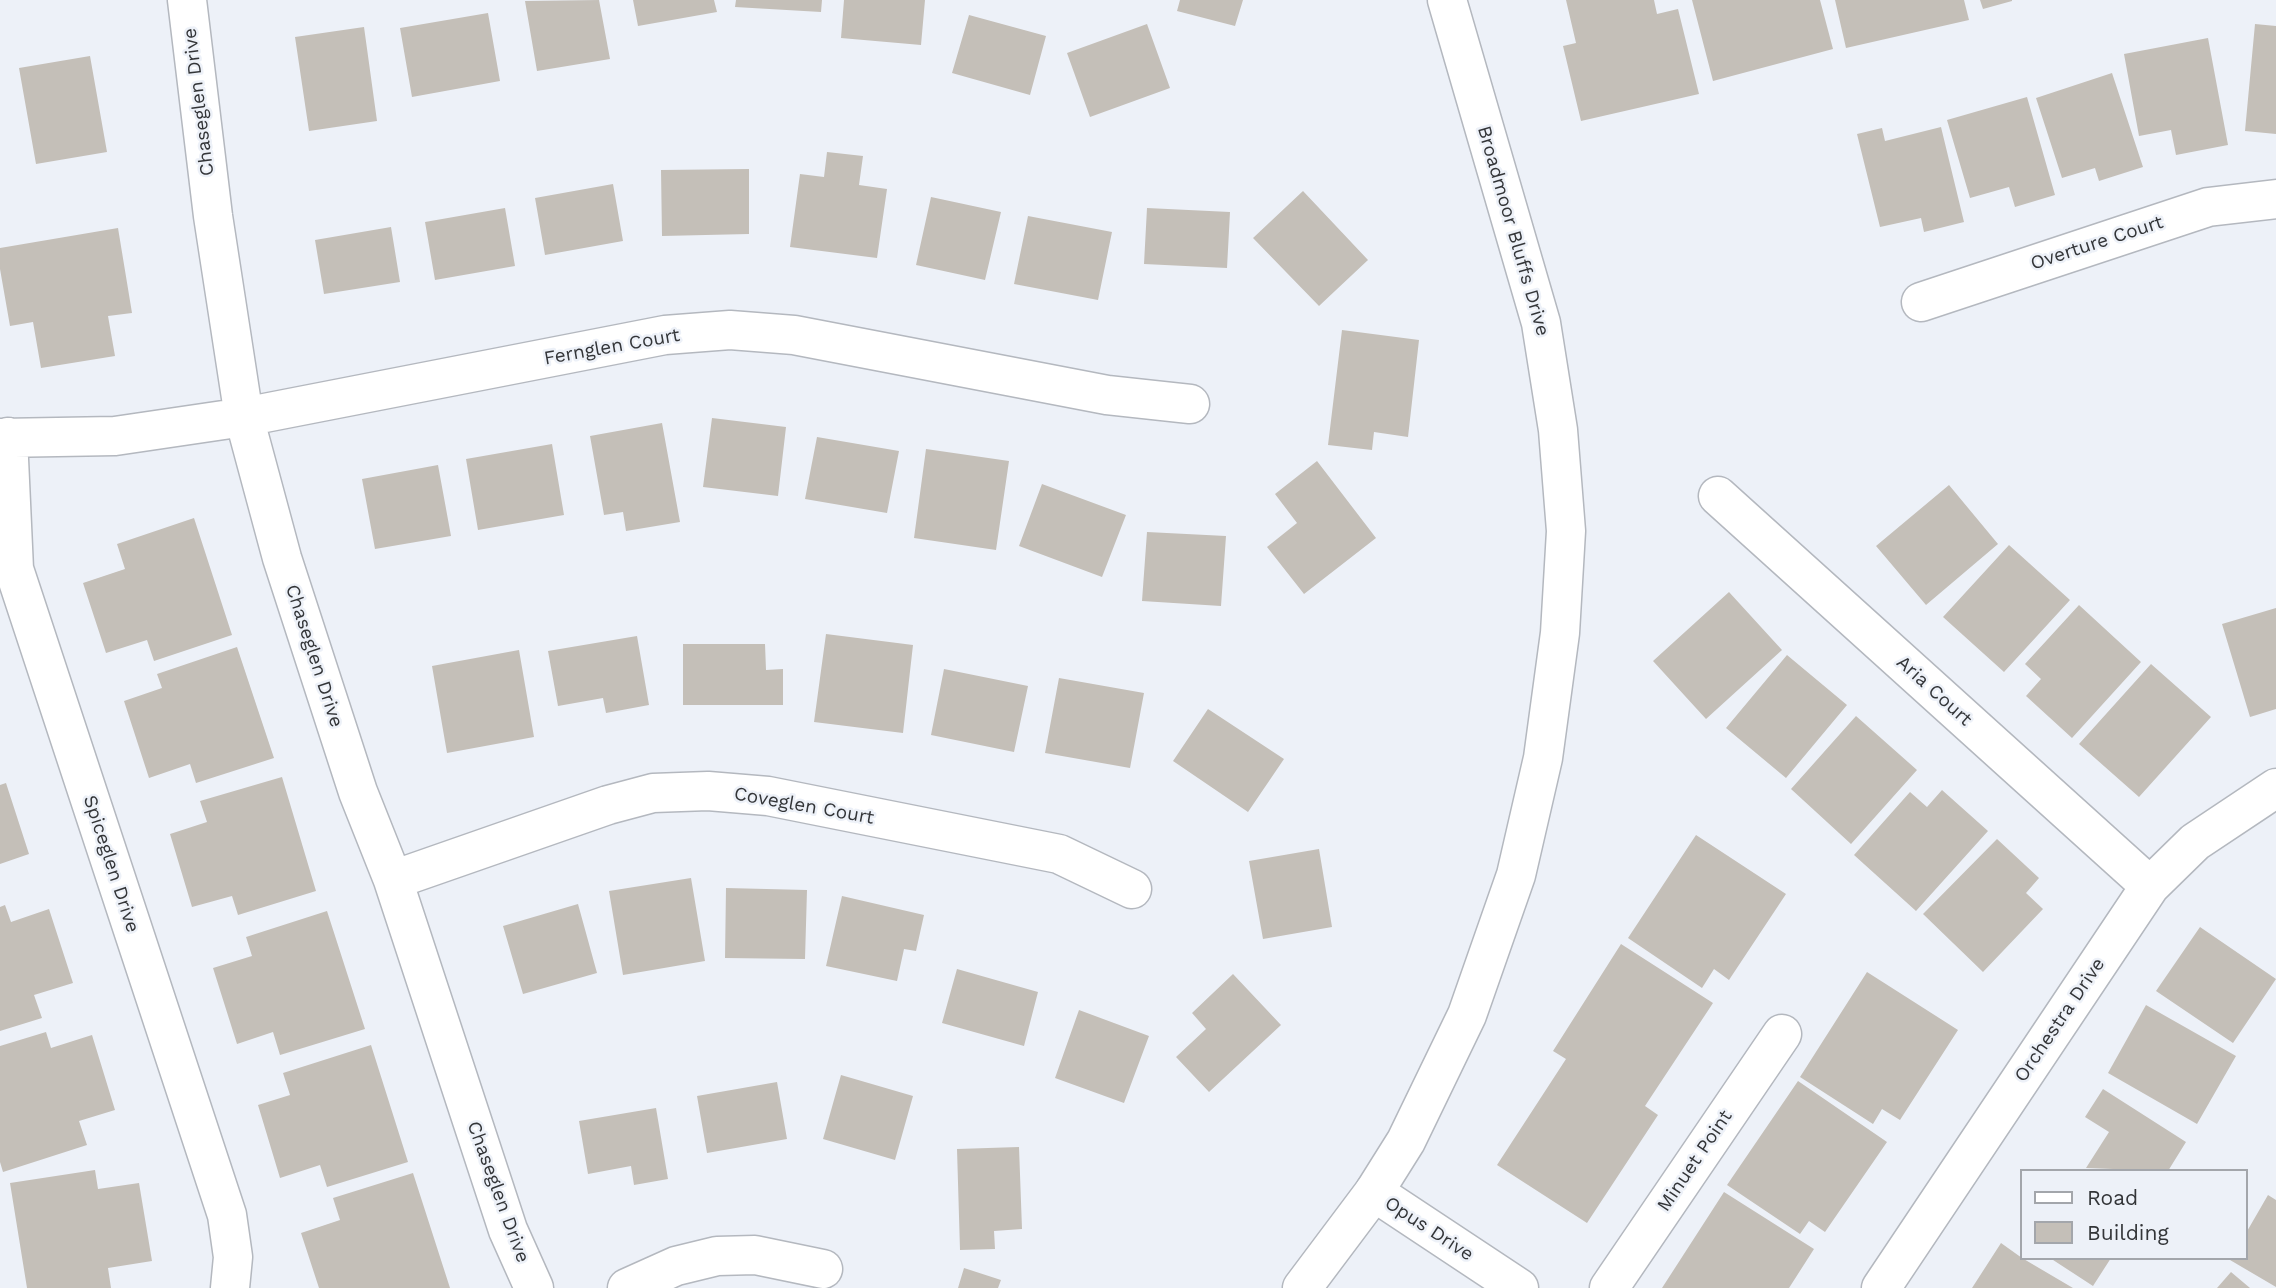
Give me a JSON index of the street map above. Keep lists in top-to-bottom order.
{
  "streets": {
    "street": [
      "Chaseglen Drive",
      "Broadmoor Bluffs Drive",
      "Overture Court",
      "Fernglen Court",
      "Aria Court",
      "Coveglen Court",
      "Spiceglen Drive",
      "Orchestra Drive",
      "Minuet Point",
      "Opus Drive"
    ]
  },
  "crossings": [
    ["Chaseglen Drive", "Fernglen Court"],
    ["Chaseglen Drive", "Coveglen Court"],
    ["Broadmoor Bluffs Drive", "Opus Drive"],
    ["Fernglen Court", "Spiceglen Drive"],
    ["Aria Court", "Orchestra Drive"]
  ],
  "legend": ["Road", "Building"]
}
